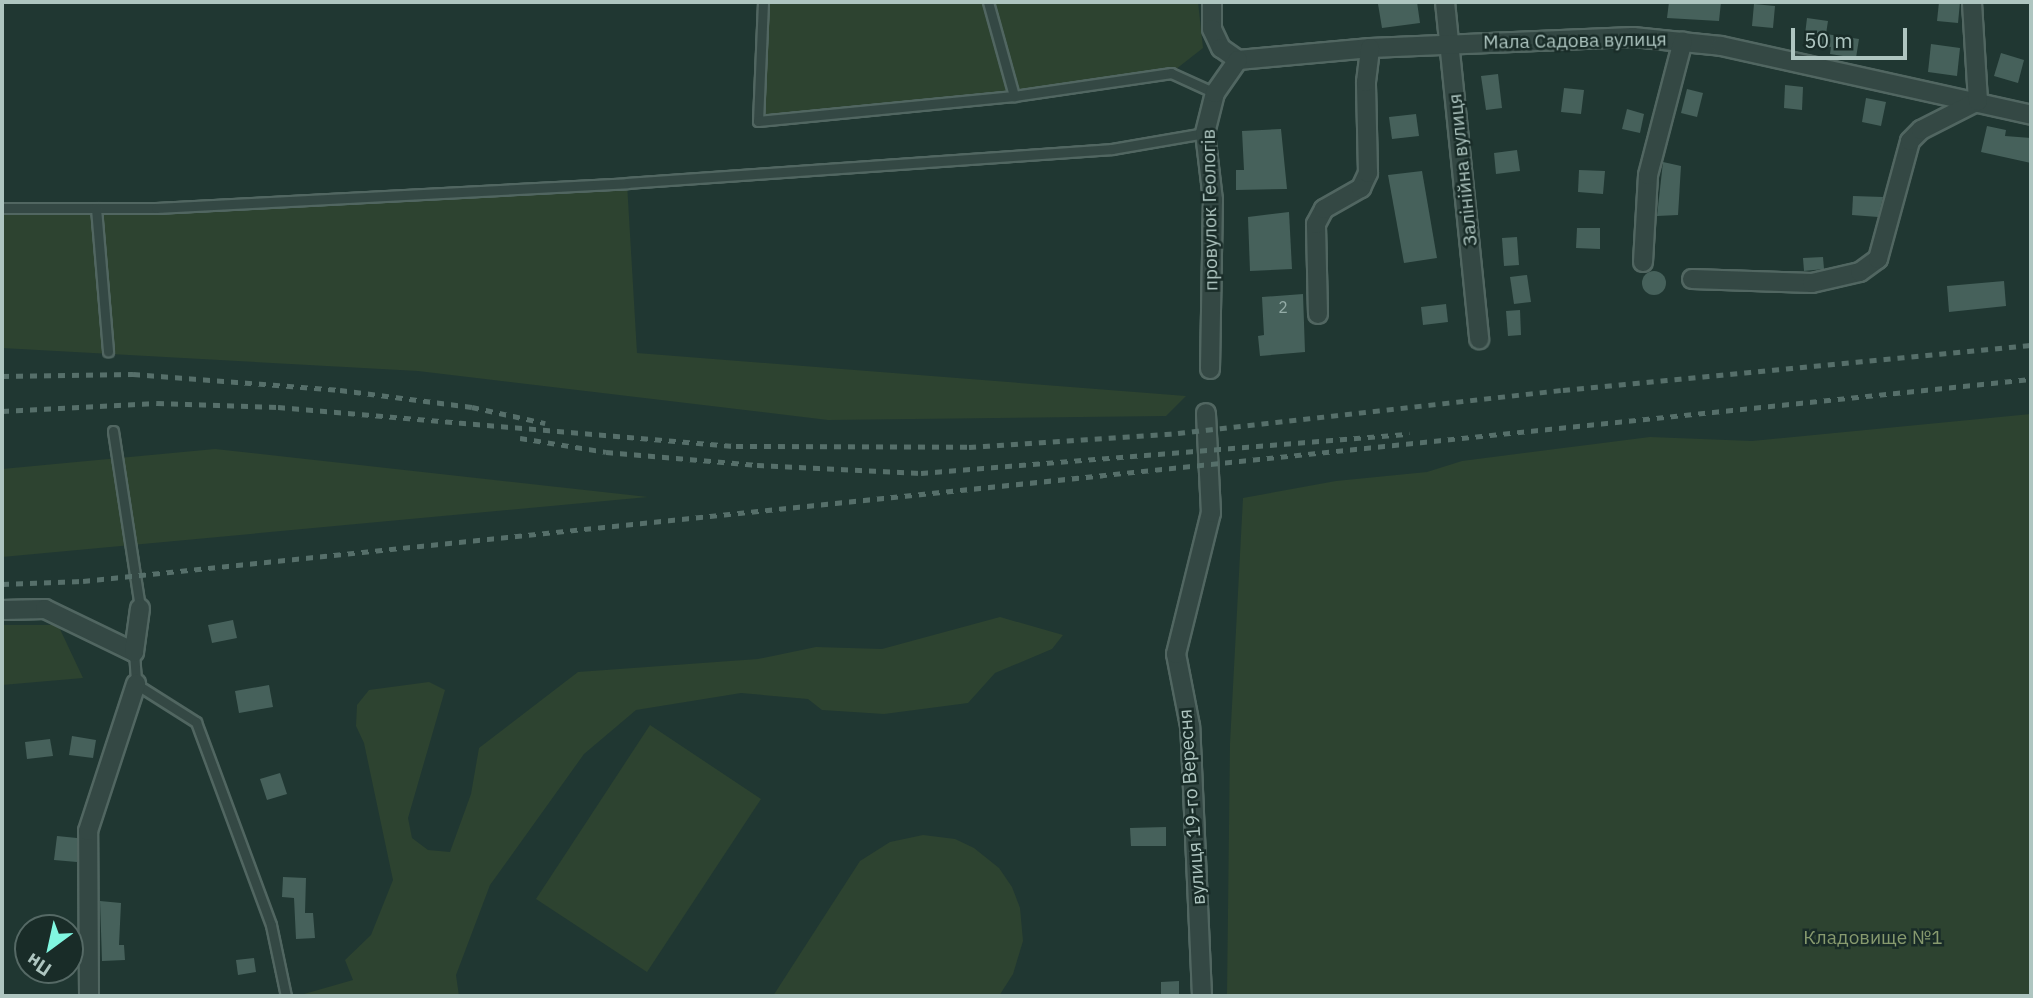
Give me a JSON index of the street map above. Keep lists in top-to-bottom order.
{
  "streets": {
    "street": [
      "Мала Садова вулиця",
      "Залінійна вулиця",
      "провулок Геологів",
      "вулиця 19-го Вересня"
    ]
  },
  "crossings": [
    ["Мала Садова вулиця", "Залінійна вулиця"],
    ["Мала Садова вулиця", "провулок Геологів"]
  ],
  "parks": ["Кладовище №1"],
  "house_numbers": ["2"],
  "scale_bar": "50 m",
  "north": "bottom left"
}
